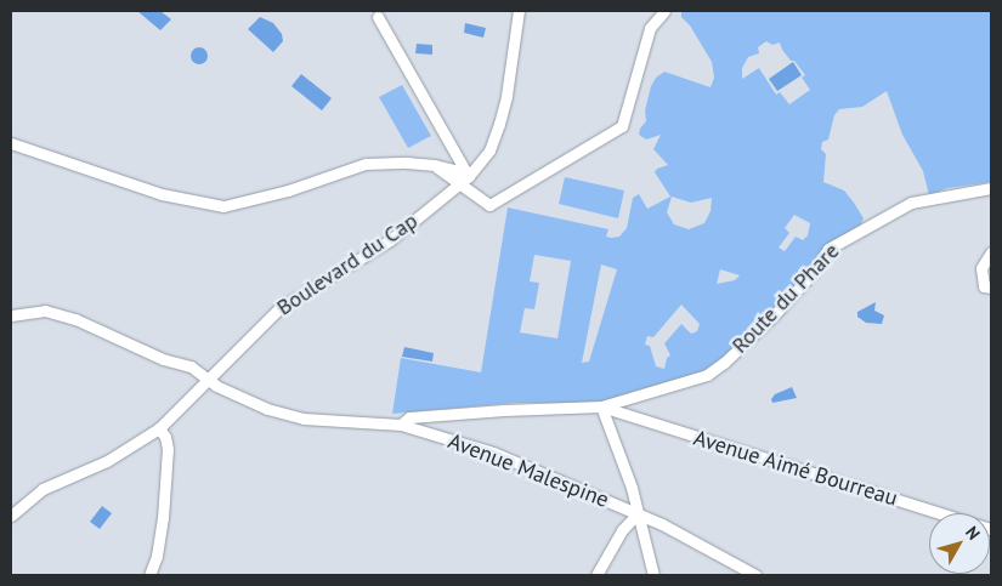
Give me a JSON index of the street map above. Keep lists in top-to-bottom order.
{
  "streets": {
    "street": [
      "Boulevard du Cap",
      "Route du Phare",
      "Avenue Aimé Bourreau",
      "Avenue Malespine"
    ]
  },
  "crossings": [
    ["Boulevard du Cap", "Avenue Malespine"],
    ["Route du Phare", "Avenue Aimé Bourreau"],
    ["Route du Phare", "Avenue Malespine"]
  ],
  "north": "top right"
}
